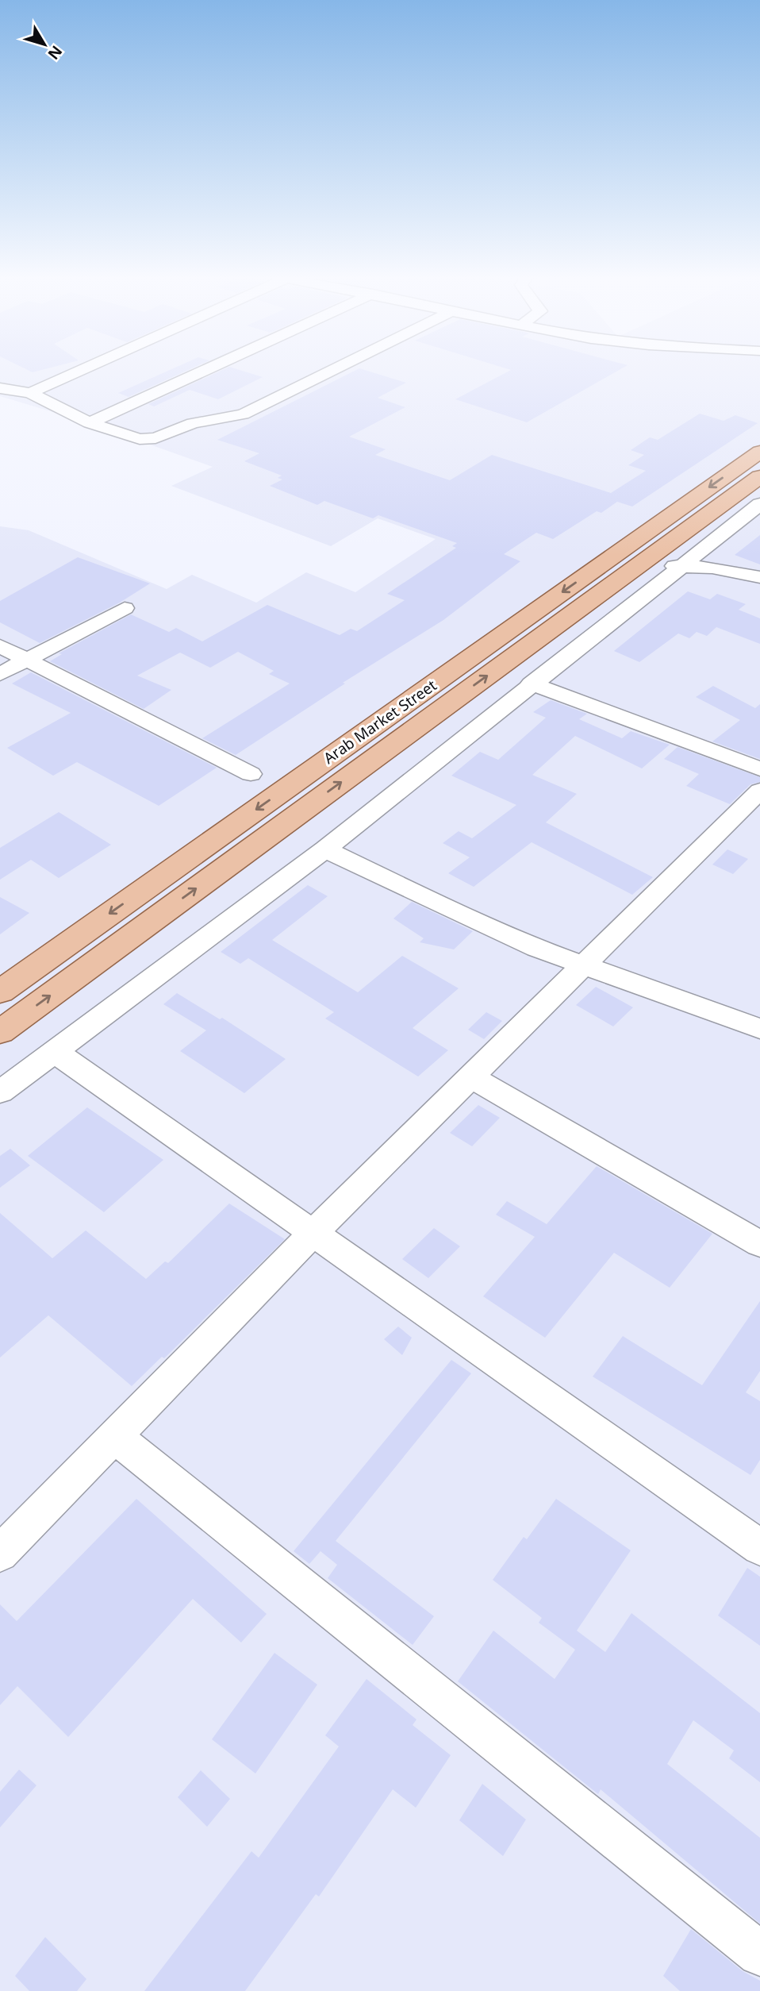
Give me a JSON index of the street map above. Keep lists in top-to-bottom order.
{
  "streets": {
    "main road": ["Arab Market Street"]
  },
  "north": "bottom right"
}
